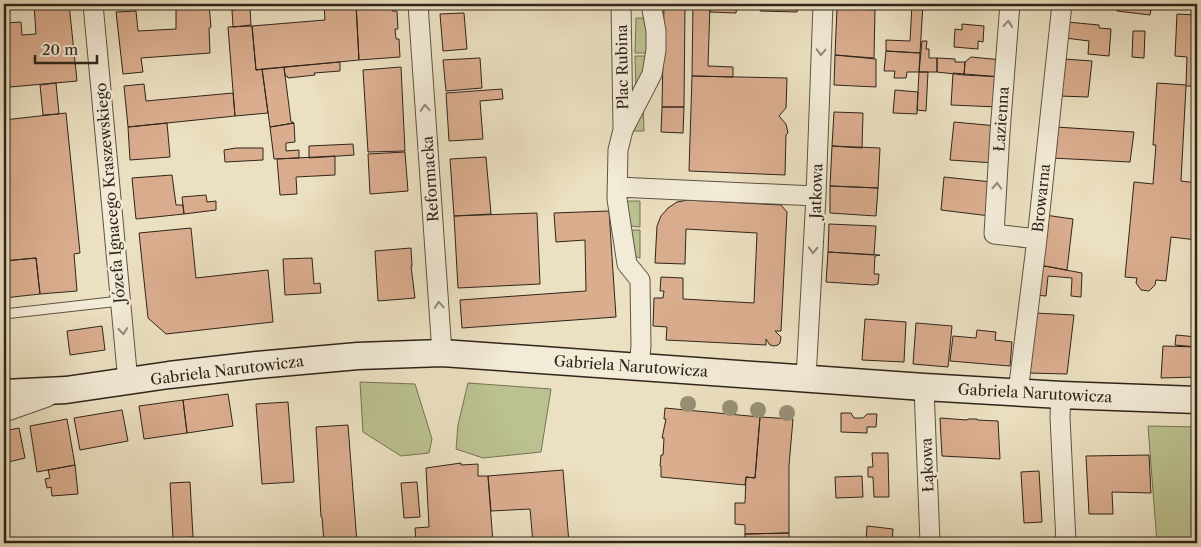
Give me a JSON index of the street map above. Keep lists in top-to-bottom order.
{
  "streets": {
    "street": [
      "Plac Rubina",
      "Łazienna",
      "Reformacka",
      "Jatkowa",
      "Józefa Ignacego Kraszewskiego",
      "Browarna",
      "Gabriela Narutowicza",
      "Łąkowa"
    ]
  },
  "crossings": [
    ["Plac Rubina", "Gabriela Narutowicza"],
    ["Łazienna", "Browarna"],
    ["Reformacka", "Gabriela Narutowicza"],
    ["Jatkowa", "Gabriela Narutowicza"],
    ["Józefa Ignacego Kraszewskiego", "Gabriela Narutowicza"],
    ["Browarna", "Gabriela Narutowicza"],
    ["Gabriela Narutowicza", "Łąkowa"]
  ],
  "one_way": ["Łazienna", "Reformacka", "Jatkowa"],
  "scale_bar": "20 m"
}
